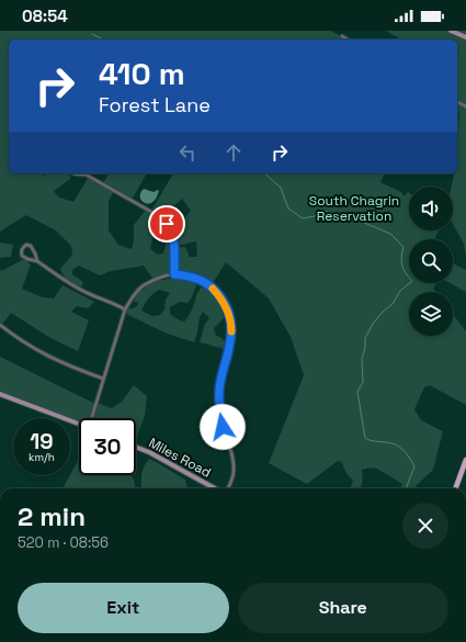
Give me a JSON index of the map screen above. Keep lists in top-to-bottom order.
{
  "streets": {
    "main road": ["Miles Road"]
  },
  "parks": ["South Chagrin Reservation"],
  "page": {
    "status": "08:54",
    "turn": ["410 m", "Forest Lane"],
    "speed": "19 km/h",
    "limit": "30",
    "heading": ["2 min", "520 m · 08:56"],
    "buttons": ["Exit", "Share"]
  }
}
